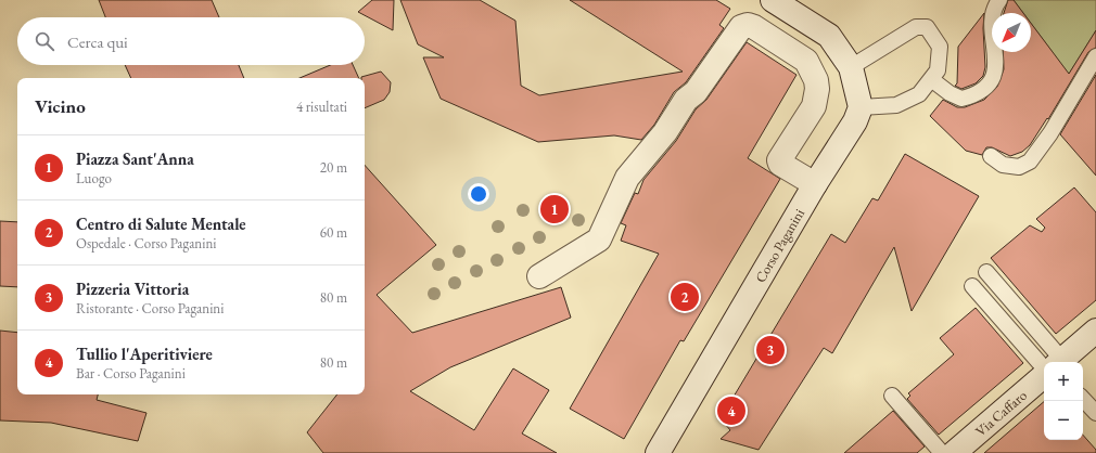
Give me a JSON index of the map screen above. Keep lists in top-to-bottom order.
{
  "streets": {
    "street": ["Corso Paganini", "Via Caffaro"]
  },
  "north": "bottom left",
  "page": {
    "search": "Cerca qui",
    "heading": ["Vicino", "4 risultati"],
    "list": [
      {
        "mark": "1",
        "name": "Piazza Sant'Anna",
        "note": "Luogo",
        "value": "20 m"
      },
      {
        "mark": "2",
        "name": "Centro di Salute Mentale",
        "note": "Ospedale · Corso Paganini",
        "value": "60 m"
      },
      {
        "mark": "3",
        "name": "Pizzeria Vittoria",
        "note": "Ristorante · Corso Paganini",
        "value": "80 m"
      },
      {
        "mark": "4",
        "name": "Tullio l'Aperitiviere",
        "note": "Bar · Corso Paganini",
        "value": "80 m"
      }
    ],
    "pins": [
      "1",
      "2",
      "3",
      "4"
    ],
    "map_buttons": ["+", "−"]
  }
}
